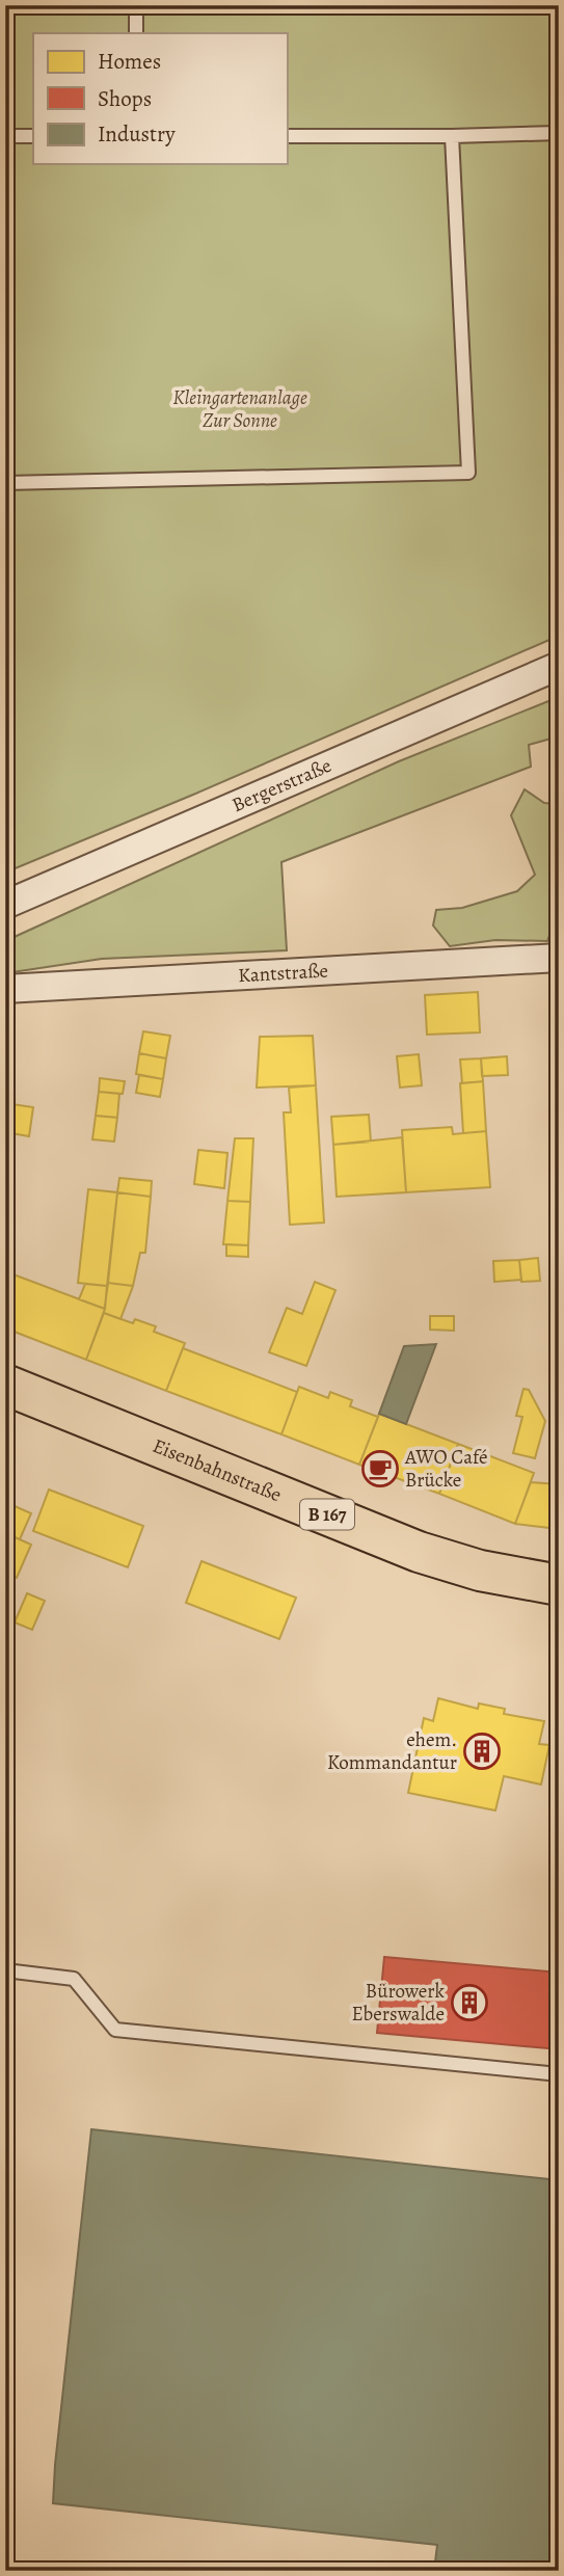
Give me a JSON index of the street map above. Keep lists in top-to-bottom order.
{
  "streets": {
    "main road": ["Eisenbahnstraße", "B 167"],
    "street": ["Bergerstraße", "Kantstraße"]
  },
  "parks": ["Kleingartenanlage Zur Sonne"],
  "places": {
    "cafe": ["AWO Café Brücke"],
    "building": ["ehem. Kommandantur", "Bürowerk Eberswalde"]
  },
  "legend": ["Homes", "Shops", "Industry"]
}
